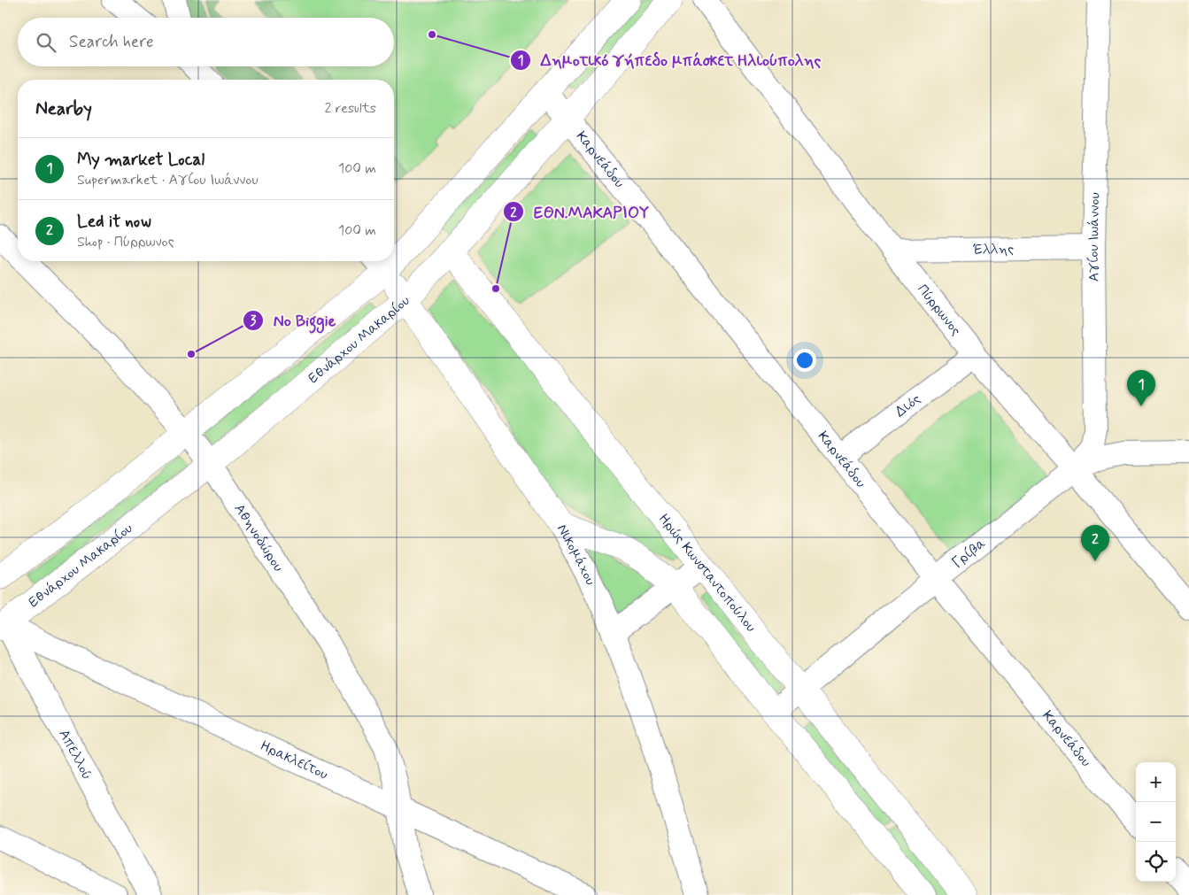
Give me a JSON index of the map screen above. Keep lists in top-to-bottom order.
{
  "streets": {
    "street": [
      "Καρνεάδου",
      "Αγίου Ιωάννου",
      "Έλλης",
      "Πύρρωνος",
      "Εθνάρχου Μακαρίου",
      "Διός",
      "Αθηνοδώρου",
      "Γρίβα",
      "Νικομάχου",
      "Ηρώς Κωνσταντοπούλου",
      "Απελλού",
      "Ηρακλείτου"
    ]
  },
  "crossings": [
    ["Καρνεάδου", "Εθνάρχου Μακαρίου"],
    ["Καρνεάδου", "Διός"],
    ["Καρνεάδου", "Γρίβα"],
    ["Αγίου Ιωάννου", "Έλλης"],
    ["Αγίου Ιωάννου", "Πύρρωνος"],
    ["Αγίου Ιωάννου", "Γρίβα"],
    ["Έλλης", "Πύρρωνος"],
    ["Πύρρωνος", "Διός"],
    ["Πύρρωνος", "Γρίβα"],
    ["Εθνάρχου Μακαρίου", "Αθηνοδώρου"],
    ["Εθνάρχου Μακαρίου", "Νικομάχου"],
    ["Εθνάρχου Μακαρίου", "Ηρώς Κωνσταντοπούλου"],
    ["Εθνάρχου Μακαρίου", "Απελλού"],
    ["Εθνάρχου Μακαρίου", "Ηρακλείτου"],
    ["Αθηνοδώρου", "Ηρακλείτου"],
    ["Γρίβα", "Ηρώς Κωνσταντοπούλου"],
    ["Απελλού", "Ηρακλείτου"]
  ],
  "places": ["Δημοτικό γήπεδο μπάσκετ Ηλιούπολης", "ΕΘΝ.ΜΑΚΑΡΙΟΥ", "Νο Biggie"],
  "page": {
    "search": "Search here",
    "heading": ["Nearby", "2 results"],
    "list": [
      {
        "mark": "1",
        "name": "My market Local",
        "note": "Supermarket · Αγίου Ιωάννου",
        "value": "100 m"
      },
      {
        "mark": "2",
        "name": "Led it now",
        "note": "Shop · Πύρρωνος",
        "value": "100 m"
      }
    ],
    "pins": ["1", "2"],
    "map_buttons": ["+", "−"]
  }
}
